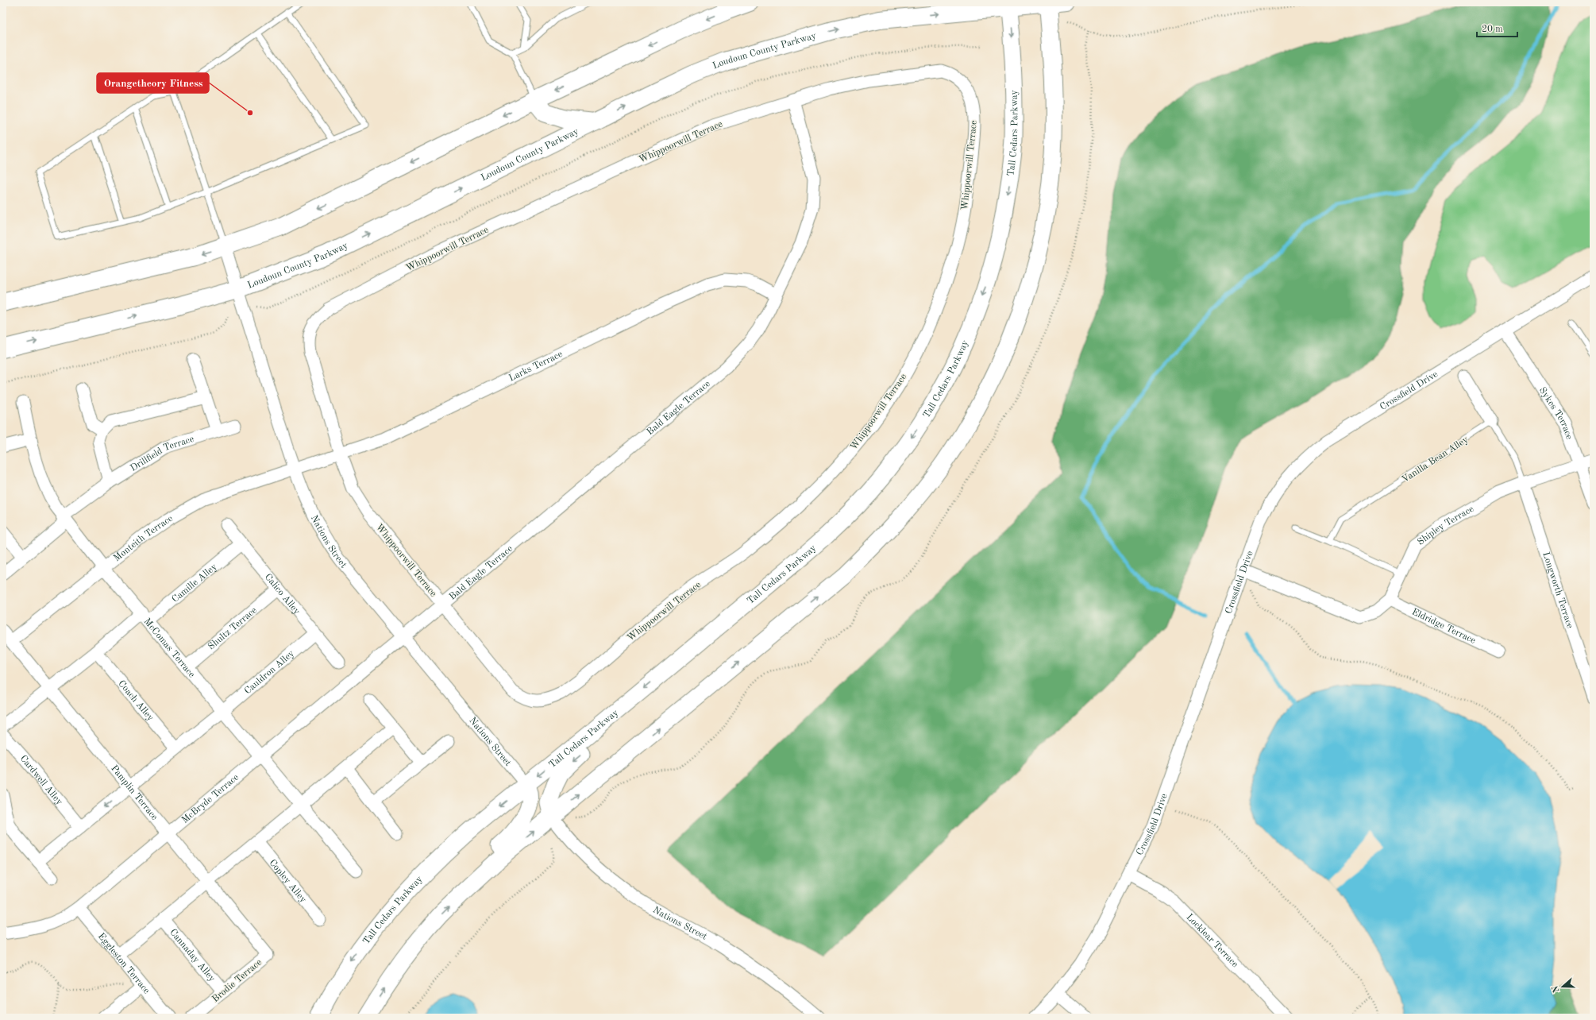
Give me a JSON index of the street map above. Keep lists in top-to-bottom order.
{
  "streets": {
    "main road": ["Loudoun County Parkway", "Tall Cedars Parkway"],
    "street": [
      "Whippoorwill Terrace",
      "Larks Terrace",
      "Crossfield Drive",
      "Bald Eagle Terrace",
      "Sykes Terrace",
      "Drillfield Terrace",
      "Shipley Terrace",
      "Monteith Terrace",
      "Nations Street",
      "Camille Alley",
      "Longworth Terrace",
      "Calico Alley",
      "Eldridge Terrace",
      "Shultz Terrace",
      "McComas Terrace",
      "Cauldron Alley",
      "Coach Alley",
      "Cardwell Alley",
      "Pamplin Terrace",
      "McBryde Terrace",
      "Copley Alley",
      "Locklear Terrace",
      "Cannaday Alley",
      "Eggleston Terrace",
      "Brodie Terrace"
    ],
    "lane": ["Vanilla Bean Alley"]
  },
  "crossings": [
    ["Loudoun County Parkway", "Tall Cedars Parkway"],
    ["Loudoun County Parkway", "Nations Street"],
    ["Tall Cedars Parkway", "Nations Street"],
    ["Whippoorwill Terrace", "Larks Terrace"],
    ["Whippoorwill Terrace", "Bald Eagle Terrace"],
    ["Larks Terrace", "Bald Eagle Terrace"],
    ["Larks Terrace", "Monteith Terrace"],
    ["Larks Terrace", "Nations Street"],
    ["Crossfield Drive", "Sykes Terrace"],
    ["Crossfield Drive", "Shipley Terrace"],
    ["Crossfield Drive", "Locklear Terrace"],
    ["Bald Eagle Terrace", "Nations Street"],
    ["Bald Eagle Terrace", "McBryde Terrace"],
    ["Sykes Terrace", "Shipley Terrace"],
    ["Drillfield Terrace", "McComas Terrace"],
    ["Shipley Terrace", "Longworth Terrace"],
    ["Shipley Terrace", "Eldridge Terrace"],
    ["Monteith Terrace", "Nations Street"],
    ["Monteith Terrace", "McComas Terrace"],
    ["Monteith Terrace", "Pamplin Terrace"],
    ["Nations Street", "McBryde Terrace"],
    ["Camille Alley", "Calico Alley"],
    ["Camille Alley", "McComas Terrace"],
    ["Calico Alley", "Shultz Terrace"],
    ["Calico Alley", "Cauldron Alley"],
    ["Shultz Terrace", "McComas Terrace"],
    ["McComas Terrace", "Cauldron Alley"],
    ["McComas Terrace", "McBryde Terrace"],
    ["Pamplin Terrace", "McBryde Terrace"],
    ["Pamplin Terrace", "Brodie Terrace"],
    ["McBryde Terrace", "Eggleston Terrace"],
    ["Cannaday Alley", "Brodie Terrace"]
  ],
  "places": ["Orangetheory Fitness"],
  "scale_bar": "20 m",
  "north": "left"
}
